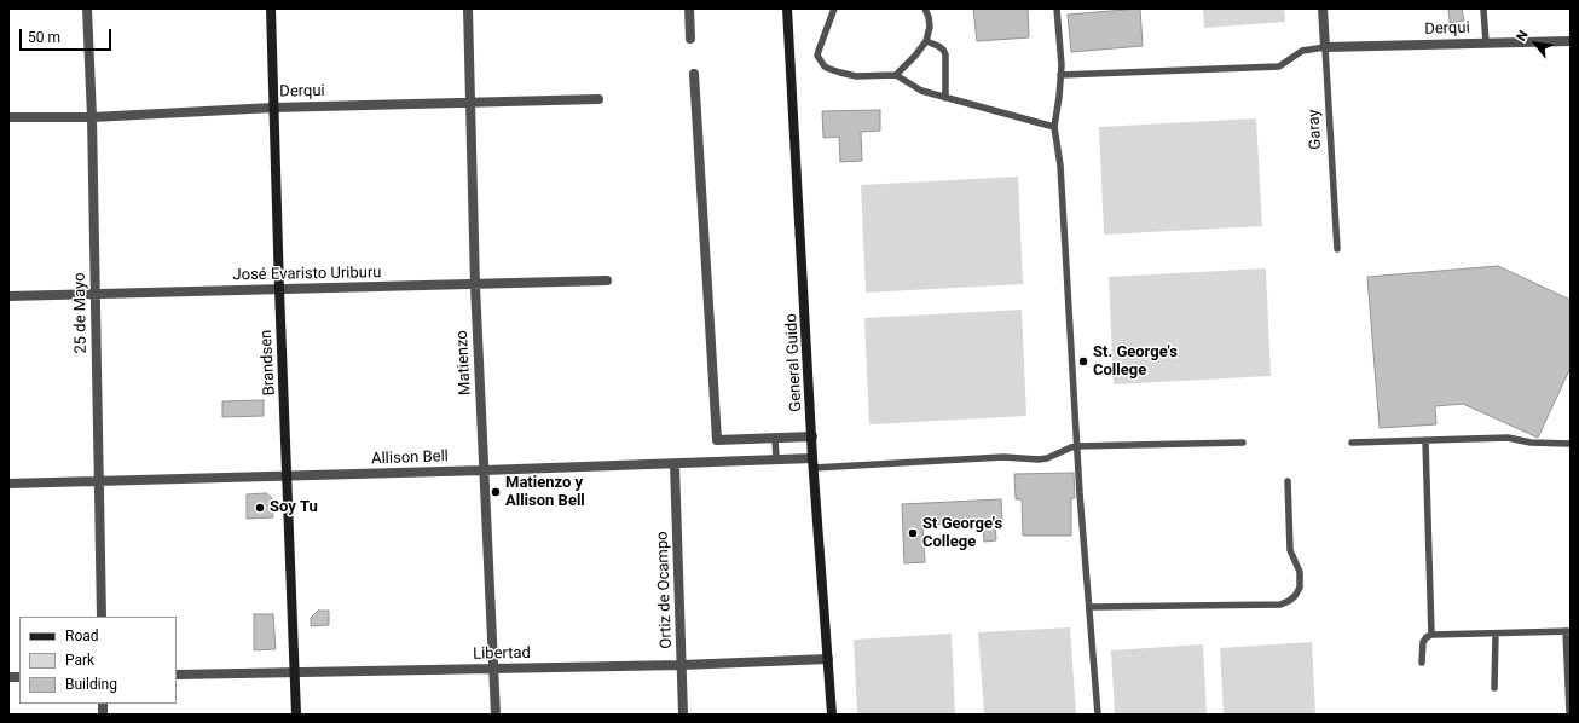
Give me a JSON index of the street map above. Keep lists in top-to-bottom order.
{
  "streets": {
    "main road": ["Brandsen", "General Guido"],
    "street": [
      "Derqui",
      "Garay",
      "José Evaristo Uriburu",
      "25 de Mayo",
      "Matienzo",
      "Allison Bell",
      "Ortiz de Ocampo",
      "Libertad"
    ]
  },
  "crossings": [
    ["Derqui", "Garay"],
    ["Derqui", "25 de Mayo"],
    ["Derqui", "Brandsen"],
    ["Derqui", "Matienzo"],
    ["José Evaristo Uriburu", "25 de Mayo"],
    ["José Evaristo Uriburu", "Brandsen"],
    ["José Evaristo Uriburu", "Matienzo"],
    ["25 de Mayo", "Allison Bell"],
    ["Brandsen", "Allison Bell"],
    ["Brandsen", "Libertad"],
    ["Matienzo", "Allison Bell"],
    ["Matienzo", "Libertad"],
    ["General Guido", "Allison Bell"],
    ["General Guido", "Libertad"],
    ["Allison Bell", "Ortiz de Ocampo"],
    ["Ortiz de Ocampo", "Libertad"]
  ],
  "places": [
    "St. George's College",
    "Matienzo y Allison Bell",
    "Soy Tu",
    "St George's College"
  ],
  "legend": ["Road", "Park", "Building"],
  "scale_bar": "50 m",
  "north": "top left"
}
